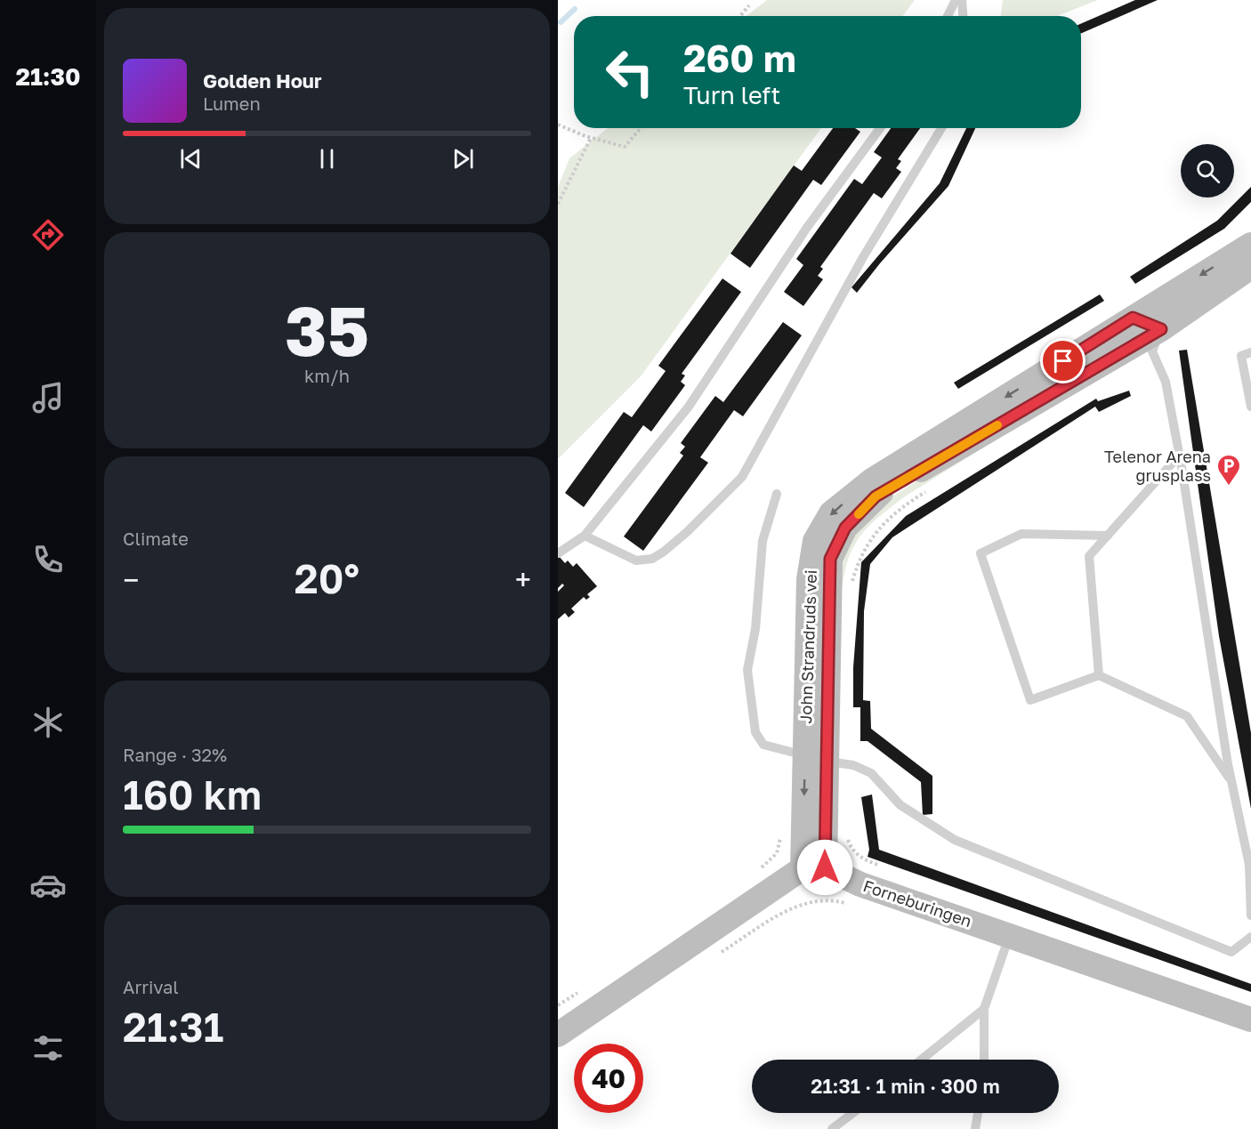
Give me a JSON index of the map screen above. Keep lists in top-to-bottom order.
{
  "streets": {
    "street": ["John Strandruds vei", "Forneburingen"]
  },
  "crossings": [
    ["John Strandruds vei", "Forneburingen"]
  ],
  "places": {
    "parking": ["Telenor Arena grusplass"]
  },
  "page": {
    "tabs": "21:30",
    "turn": ["260 m", "Turn left"],
    "song": ["Golden Hour", "Lumen"],
    "tile": [
      ["35", "km/h"],
      "Climate",
      ["Range · 32%", "160 km"],
      ["Arrival", "21:31"]
    ],
    "heat": ["−", "20°", "+"],
    "limit": "40",
    "trip": "21:31 · 1 min · 300 m"
  }
}
